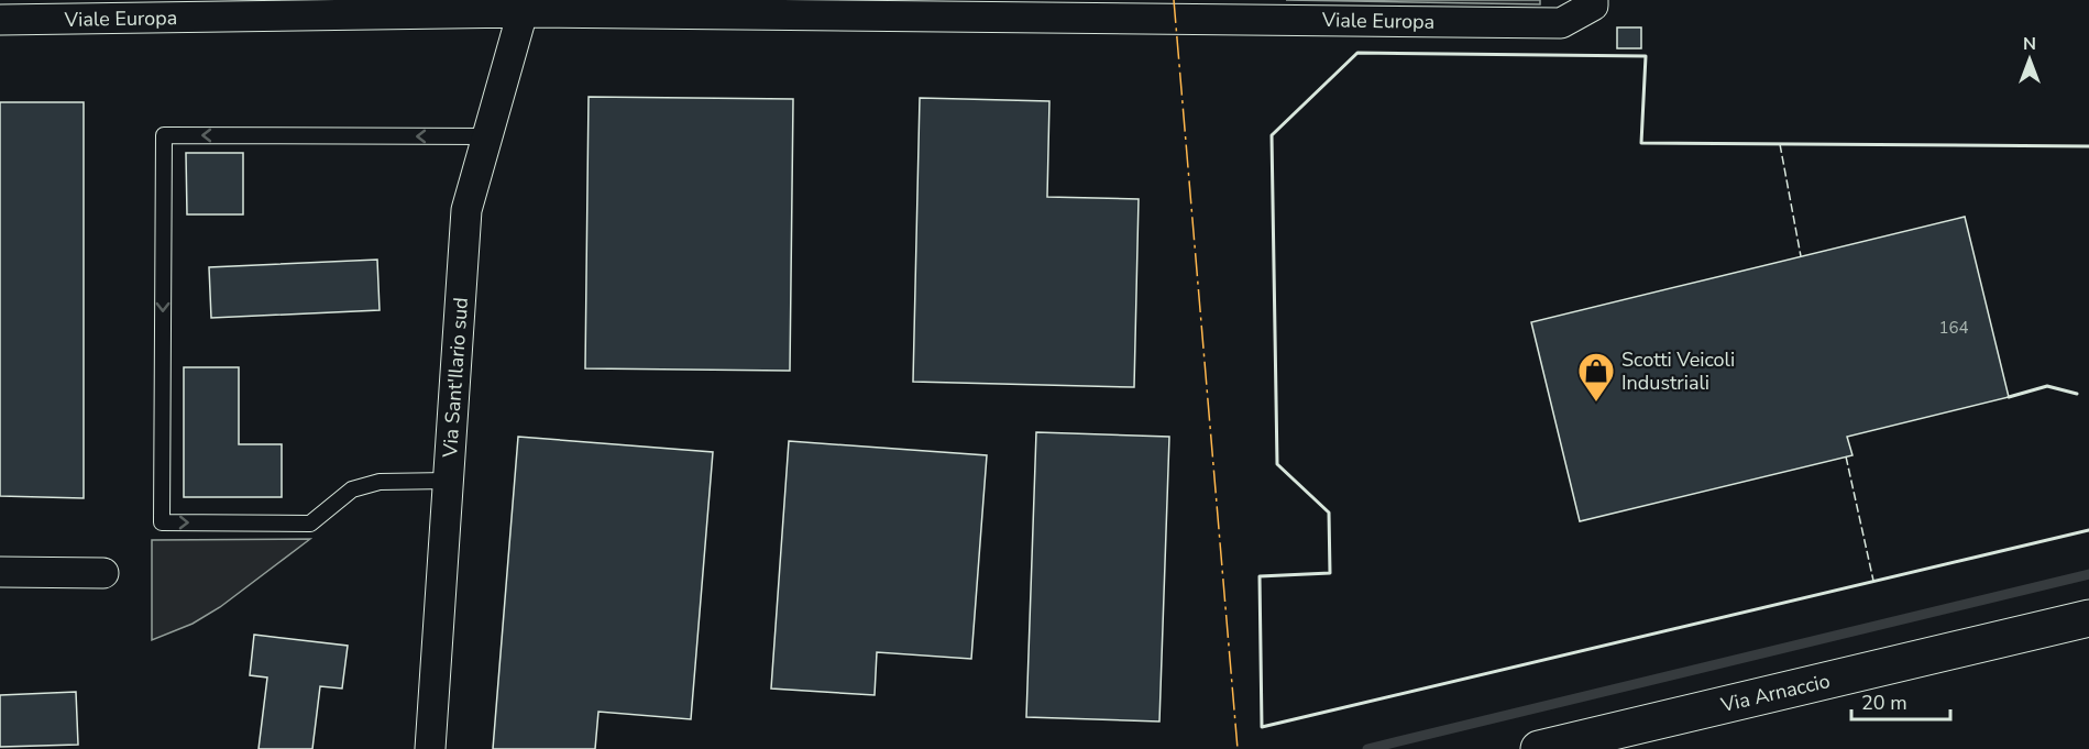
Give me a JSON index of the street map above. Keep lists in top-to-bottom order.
{
  "streets": {
    "main road": ["Via Arnaccio"],
    "street": ["Viale Europa", "Via Sant'Ilario sud"]
  },
  "crossings": [
    ["Viale Europa", "Via Sant'Ilario sud"]
  ],
  "places": {
    "shop": ["Scotti Veicoli Industriali"]
  },
  "house_numbers": ["164"],
  "scale_bar": "20 m",
  "north": "top"
}
